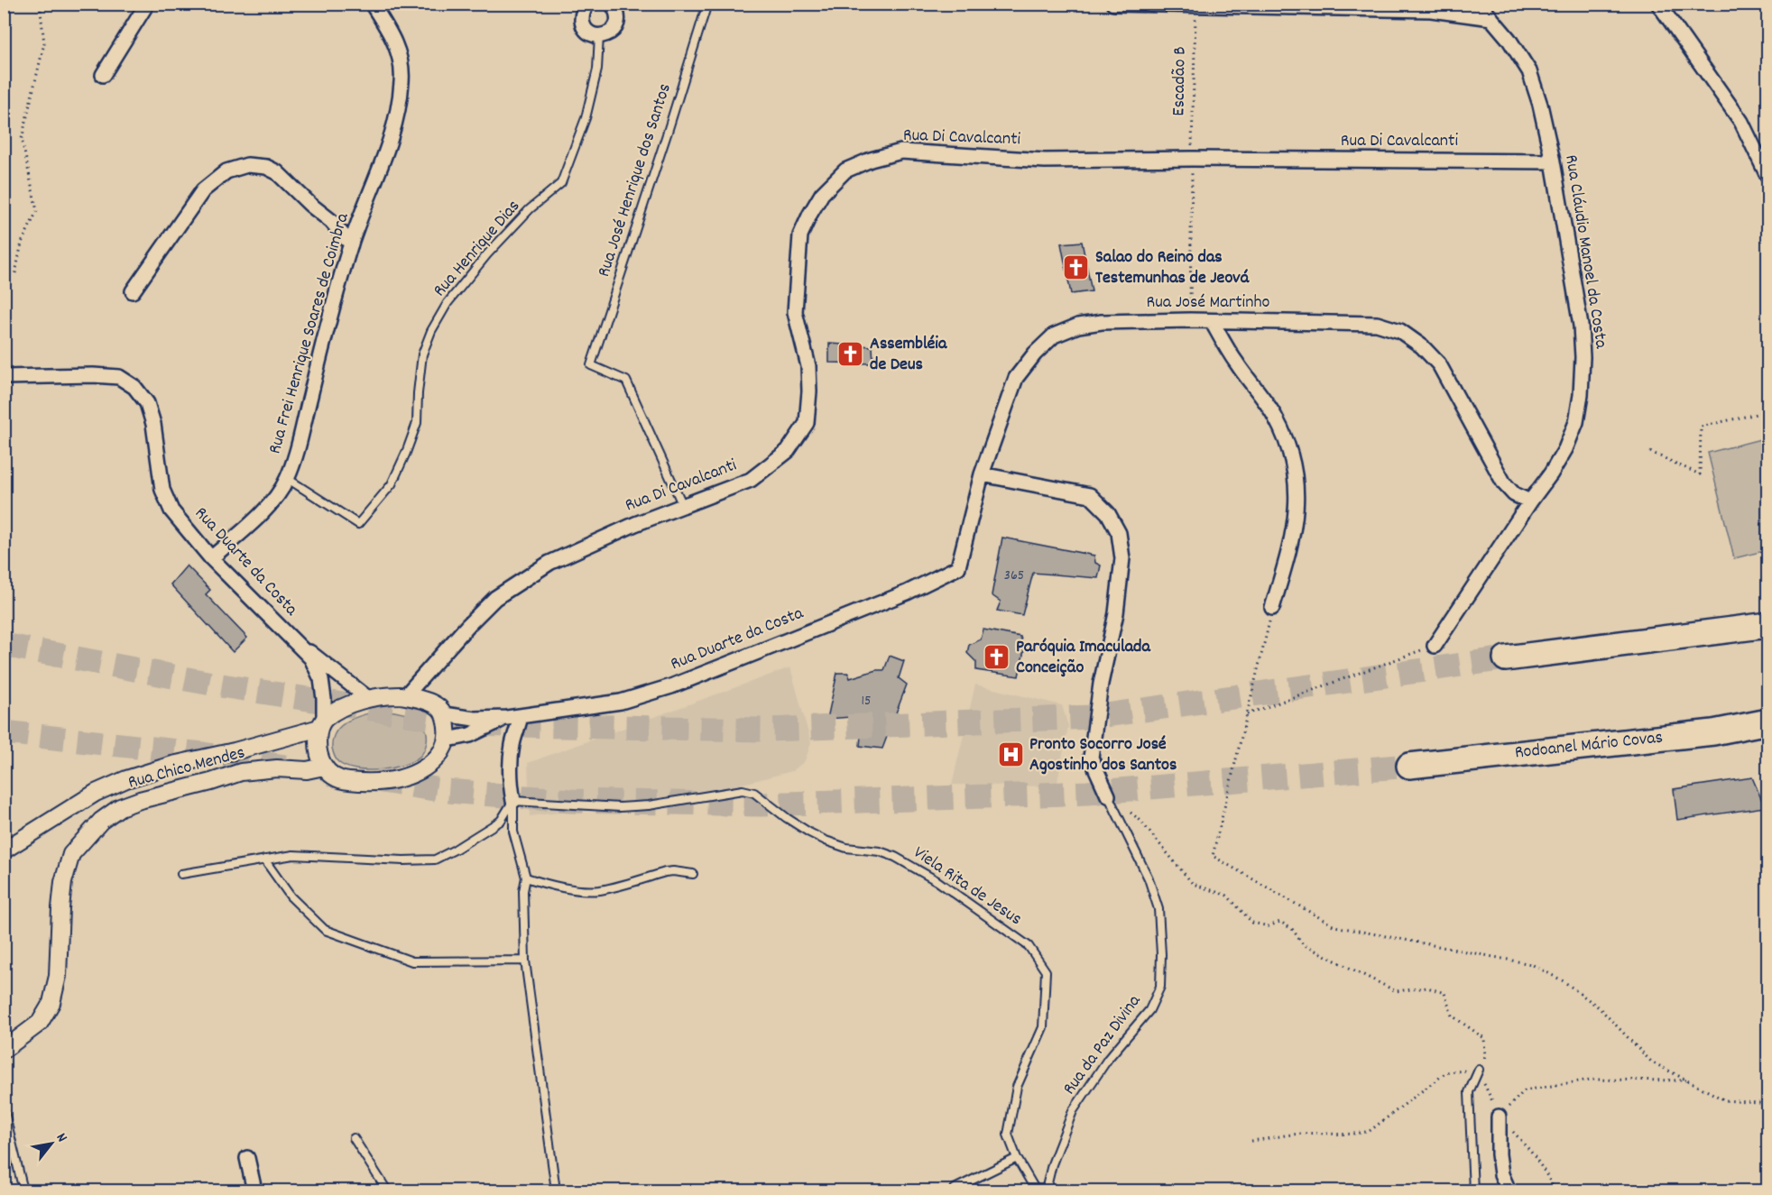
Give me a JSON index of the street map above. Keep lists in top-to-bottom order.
{
  "streets": {
    "highway": ["Rodoanel Mário Covas"],
    "street": [
      "Rua Di Cavalcanti",
      "Rua Cláudio Manoel da Costa",
      "Rua José Martinho",
      "Rua Frei Henrique Soares de Coimbra",
      "Rua Duarte da Costa",
      "Rua Chico Mendes"
    ],
    "lane": [
      "Rua José Henrique dos Santos",
      "Rua Henrique Dias",
      "Viela Rita de Jesus",
      "Rua da Paz Divina"
    ],
    "path": ["Escadão B"]
  },
  "crossings": [
    ["Escadão B", "Rua Di Cavalcanti"],
    ["Escadão B", "Rua José Martinho"],
    ["Rua Di Cavalcanti", "Rua José Henrique dos Santos"],
    ["Rua Di Cavalcanti", "Rua Cláudio Manoel da Costa"],
    ["Rua Di Cavalcanti", "Rua Duarte da Costa"],
    ["Rua Di Cavalcanti", "Rua Chico Mendes"],
    ["Rua Henrique Dias", "Rua Frei Henrique Soares de Coimbra"],
    ["Rua Cláudio Manoel da Costa", "Rua José Martinho"],
    ["Rua José Martinho", "Rua Duarte da Costa"],
    ["Rua Frei Henrique Soares de Coimbra", "Rua Duarte da Costa"],
    ["Rua Duarte da Costa", "Rua Chico Mendes"]
  ],
  "places": {
    "church": ["Salao do Reino das Testemunhas de Jeová", "Assembléia de Deus", "Paróquia Imaculada Conceição"],
    "hospital": ["Pronto Socorro José Agostinho dos Santos"]
  },
  "house_numbers": ["365", "15"],
  "north": "top right"
}
